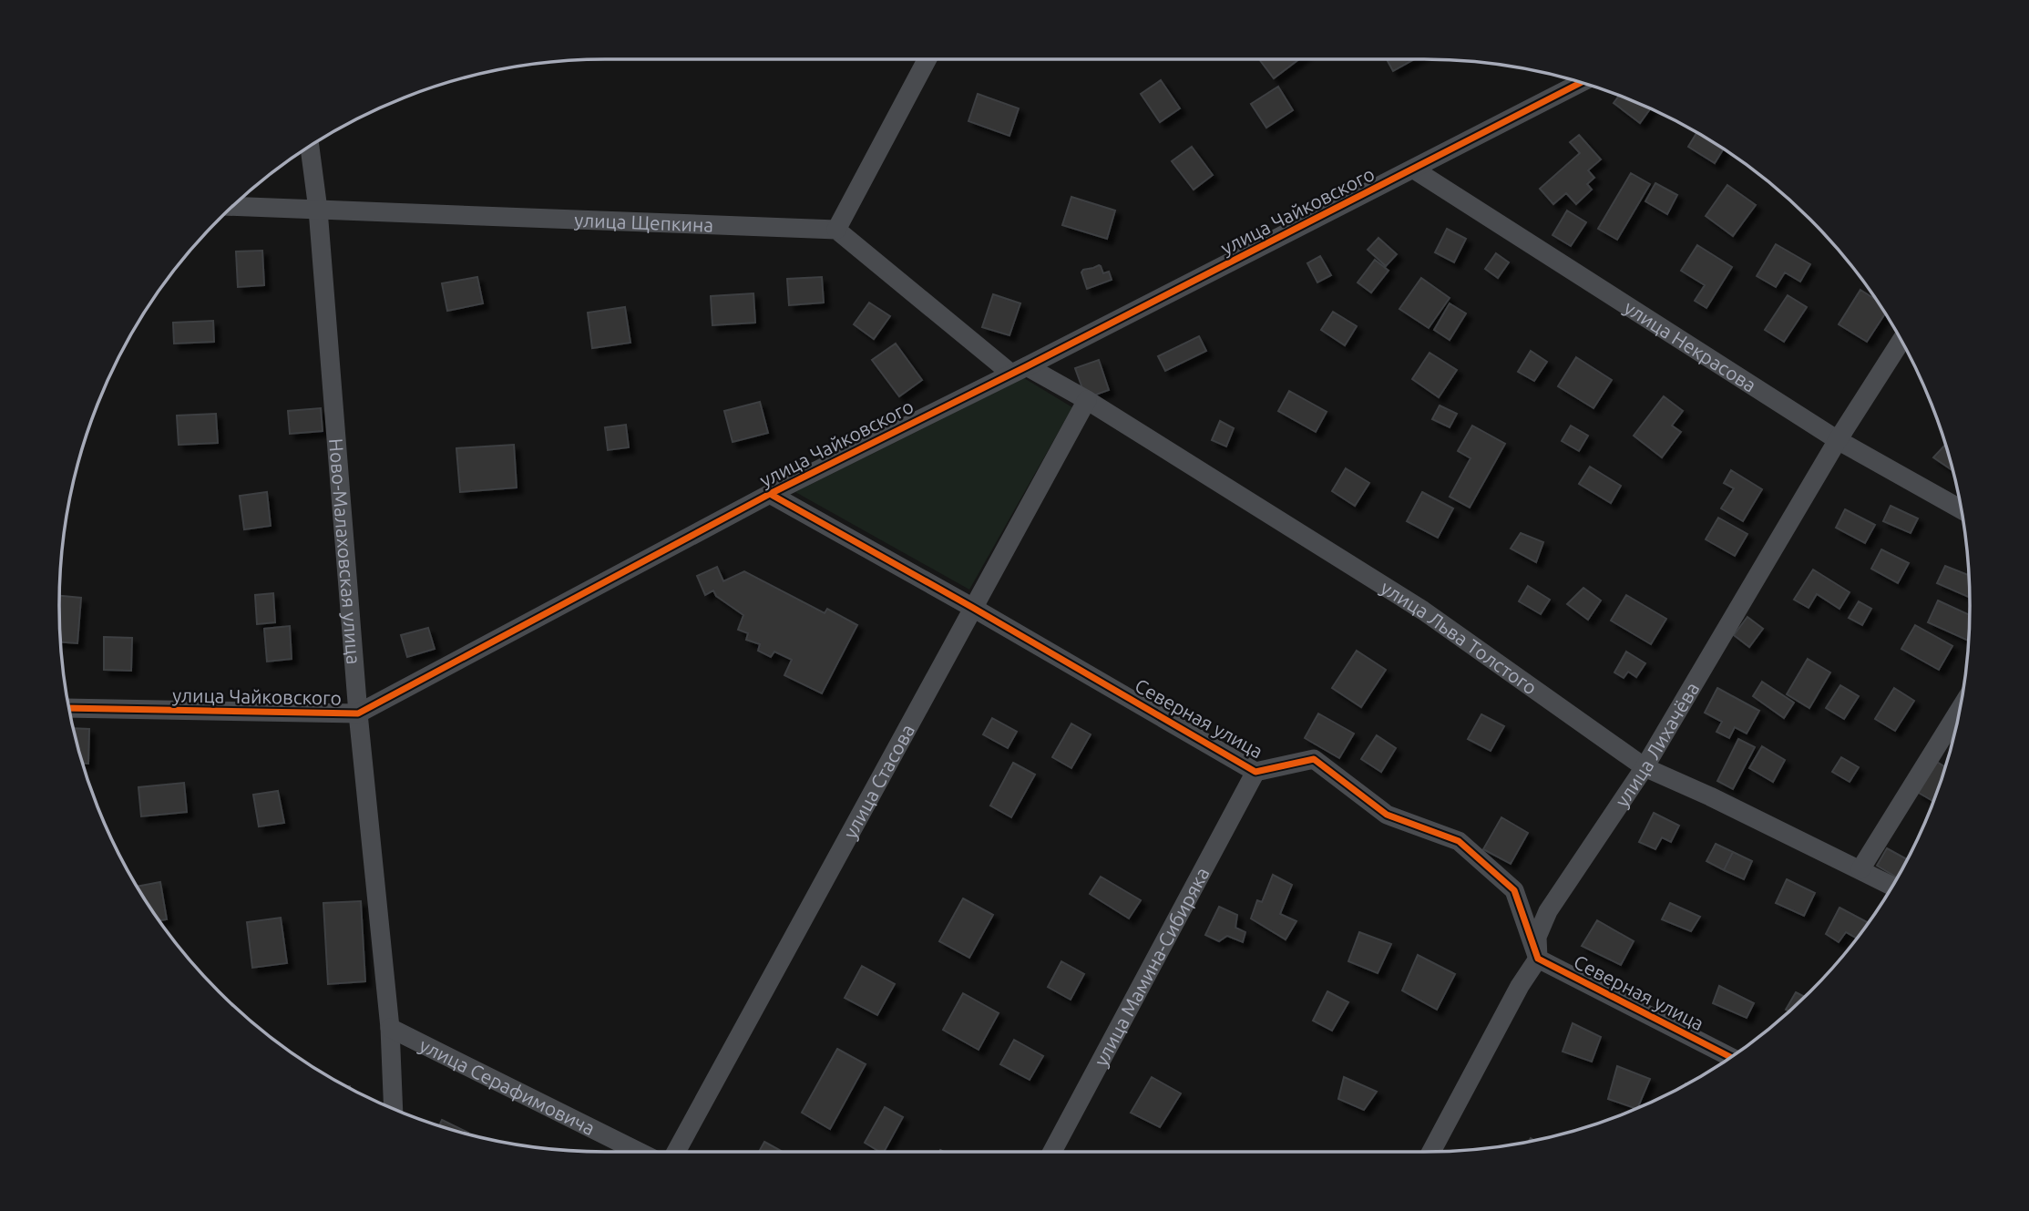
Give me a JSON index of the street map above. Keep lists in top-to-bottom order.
{
  "streets": {
    "street": [
      "улица Чайковского",
      "улица Щепкина",
      "улица Некрасова",
      "Ново-Малаховская улица",
      "улица Льва Толстого",
      "Северная улица",
      "улица Лихачёва",
      "улица Стасова",
      "улица Мамина-Сибиряка",
      "улица Серафимовича"
    ]
  },
  "crossings": [
    ["улица Чайковского", "улица Некрасова"],
    ["улица Чайковского", "Ново-Малаховская улица"],
    ["улица Чайковского", "улица Льва Толстого"],
    ["улица Чайковского", "Северная улица"],
    ["улица Щепкина", "Ново-Малаховская улица"],
    ["улица Некрасова", "улица Лихачёва"],
    ["Ново-Малаховская улица", "улица Серафимовича"],
    ["улица Льва Толстого", "улица Лихачёва"],
    ["улица Льва Толстого", "улица Стасова"],
    ["Северная улица", "улица Лихачёва"],
    ["Северная улица", "улица Стасова"],
    ["Северная улица", "улица Мамина-Сибиряка"]
  ]
}
